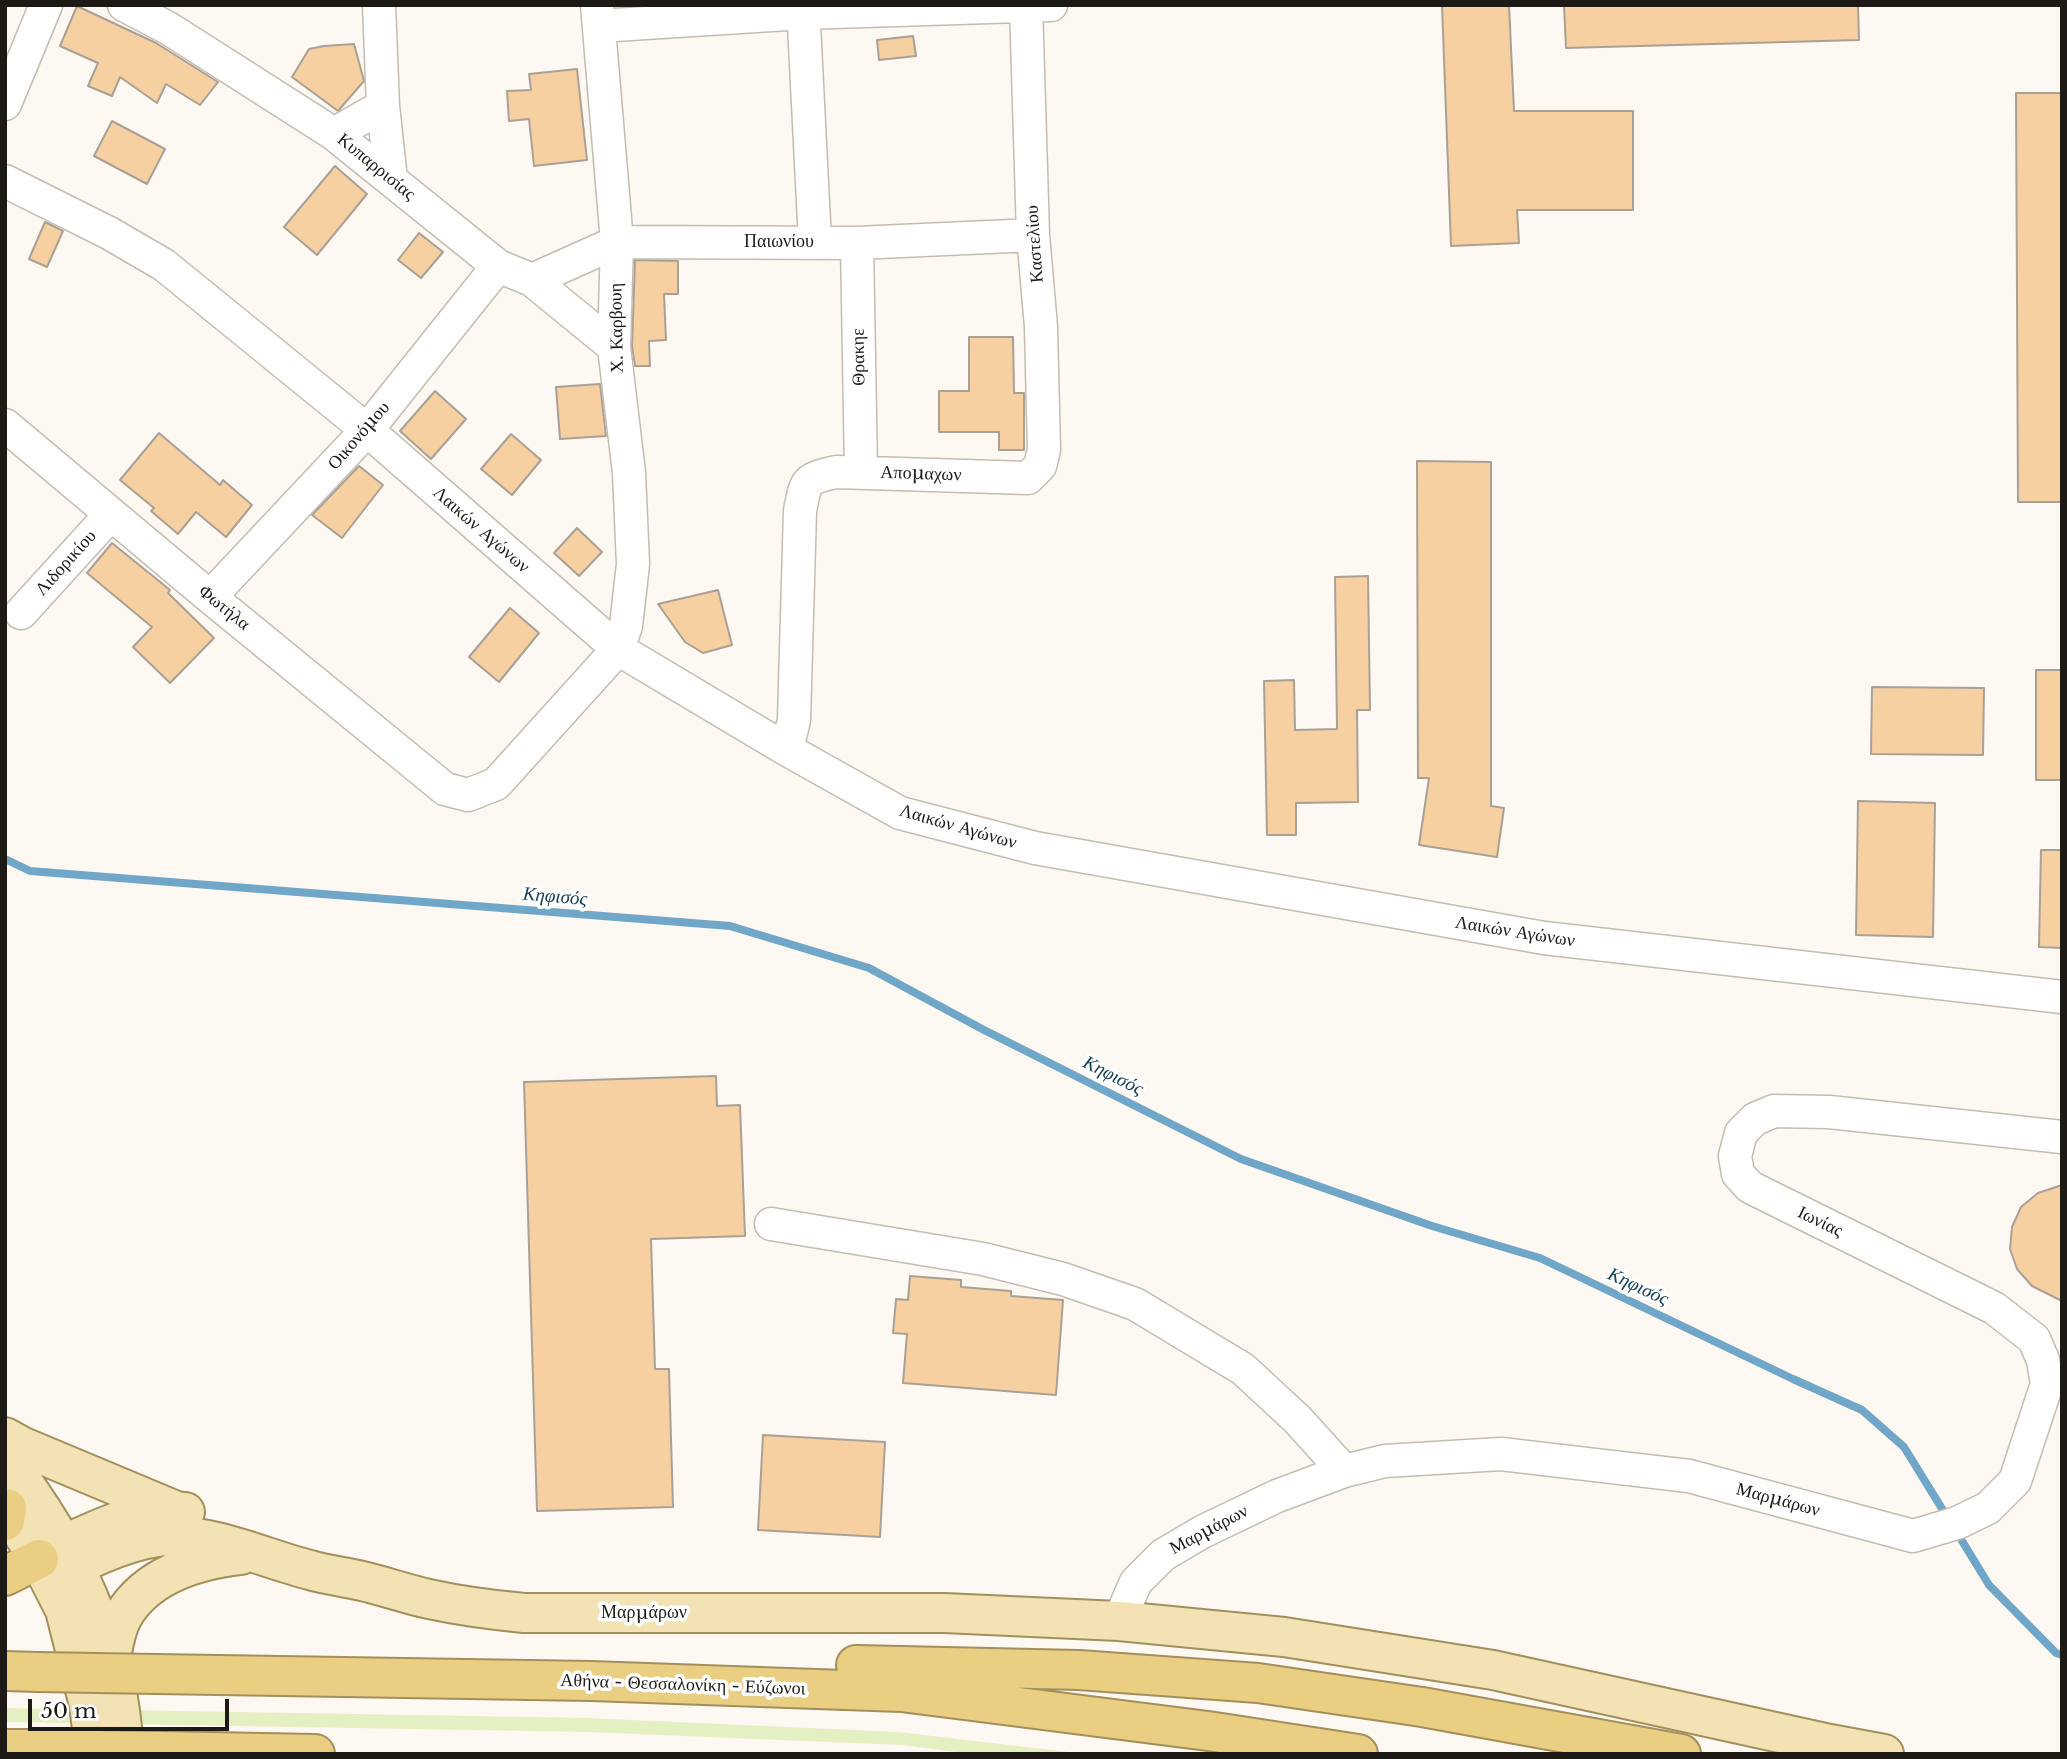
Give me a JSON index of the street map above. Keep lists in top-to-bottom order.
{
  "streets": {
    "highway": ["Αθήνα - Θεσσαλονίκη - Εύζωνοι"],
    "main road": ["Μαρμάρων"],
    "street": [
      "Κυπαρρισίας",
      "Παιωνίου",
      "Καστελίου",
      "Χ. Καρβουη",
      "Θρακηε",
      "Οικονόμου",
      "Απομαχων",
      "Λαικών Αγώνων",
      "Λιδορικίου",
      "Φωτήλα",
      "Ιωνίας"
    ]
  },
  "crossings": [
    ["Κυπαρρισίας", "Παιωνίου"],
    ["Κυπαρρισίας", "Χ. Καρβουη"],
    ["Κυπαρρισίας", "Οικονόμου"],
    ["Παιωνίου", "Καστελίου"],
    ["Παιωνίου", "Χ. Καρβουη"],
    ["Παιωνίου", "Θρακηε"],
    ["Καστελίου", "Απομαχων"],
    ["Χ. Καρβουη", "Λαικών Αγώνων"],
    ["Χ. Καρβουη", "Φωτήλα"],
    ["Θρακηε", "Απομαχων"],
    ["Οικονόμου", "Λαικών Αγώνων"],
    ["Οικονόμου", "Φωτήλα"],
    ["Απομαχων", "Λαικών Αγώνων"],
    ["Λαικών Αγώνων", "Φωτήλα"],
    ["Λιδορικίου", "Φωτήλα"],
    ["Ιωνίας", "Μαρμάρων"]
  ],
  "water": ["Κηφισός"],
  "scale_bar": "50 m"
}
